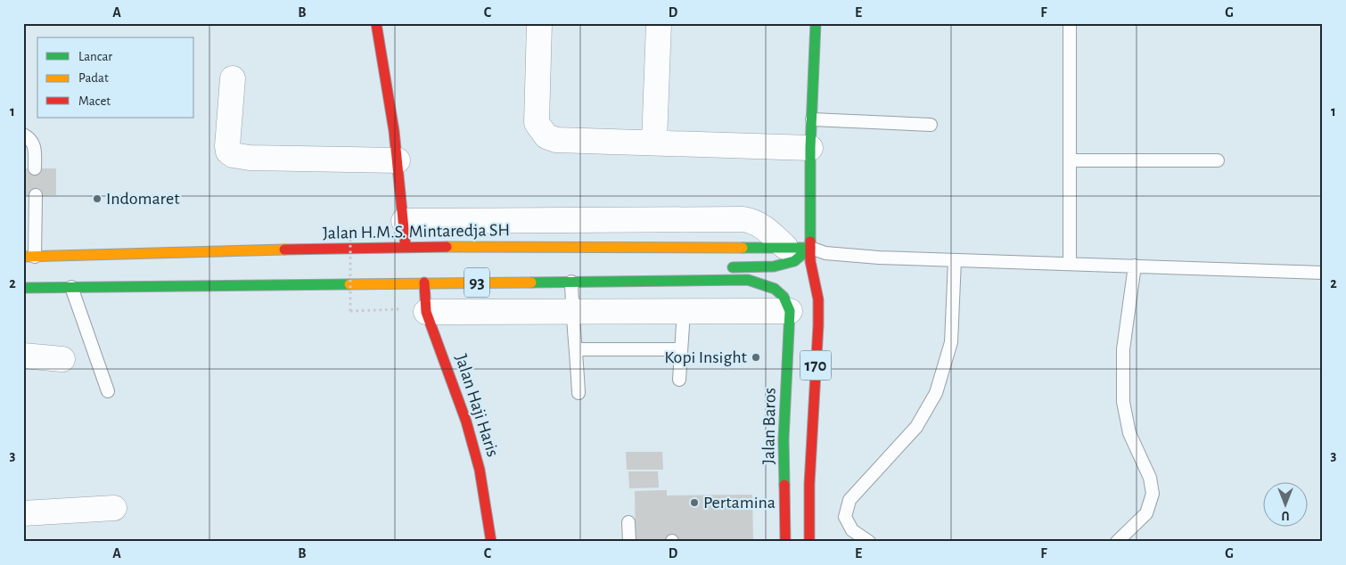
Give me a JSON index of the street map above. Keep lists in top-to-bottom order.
{
  "streets": {
    "main road": [
      "Jalan H.M.S. Mintaredja SH",
      "93",
      "170",
      "Jalan Haji Haris",
      "Jalan Baros"
    ]
  },
  "crossings": [
    ["Jalan H.M.S. Mintaredja SH", "170"],
    ["93", "Jalan Haji Haris"],
    ["93", "Jalan Baros"]
  ],
  "places": ["Indomaret", "Kopi Insight", "Pertamina"],
  "legend": ["Lancar", "Padat", "Macet"],
  "north": "bottom",
  "grid": {
    "columns": [
      "A",
      "B",
      "C",
      "D",
      "E",
      "F",
      "G"
    ],
    "rows": ["1", "2", "3"]
  }
}
